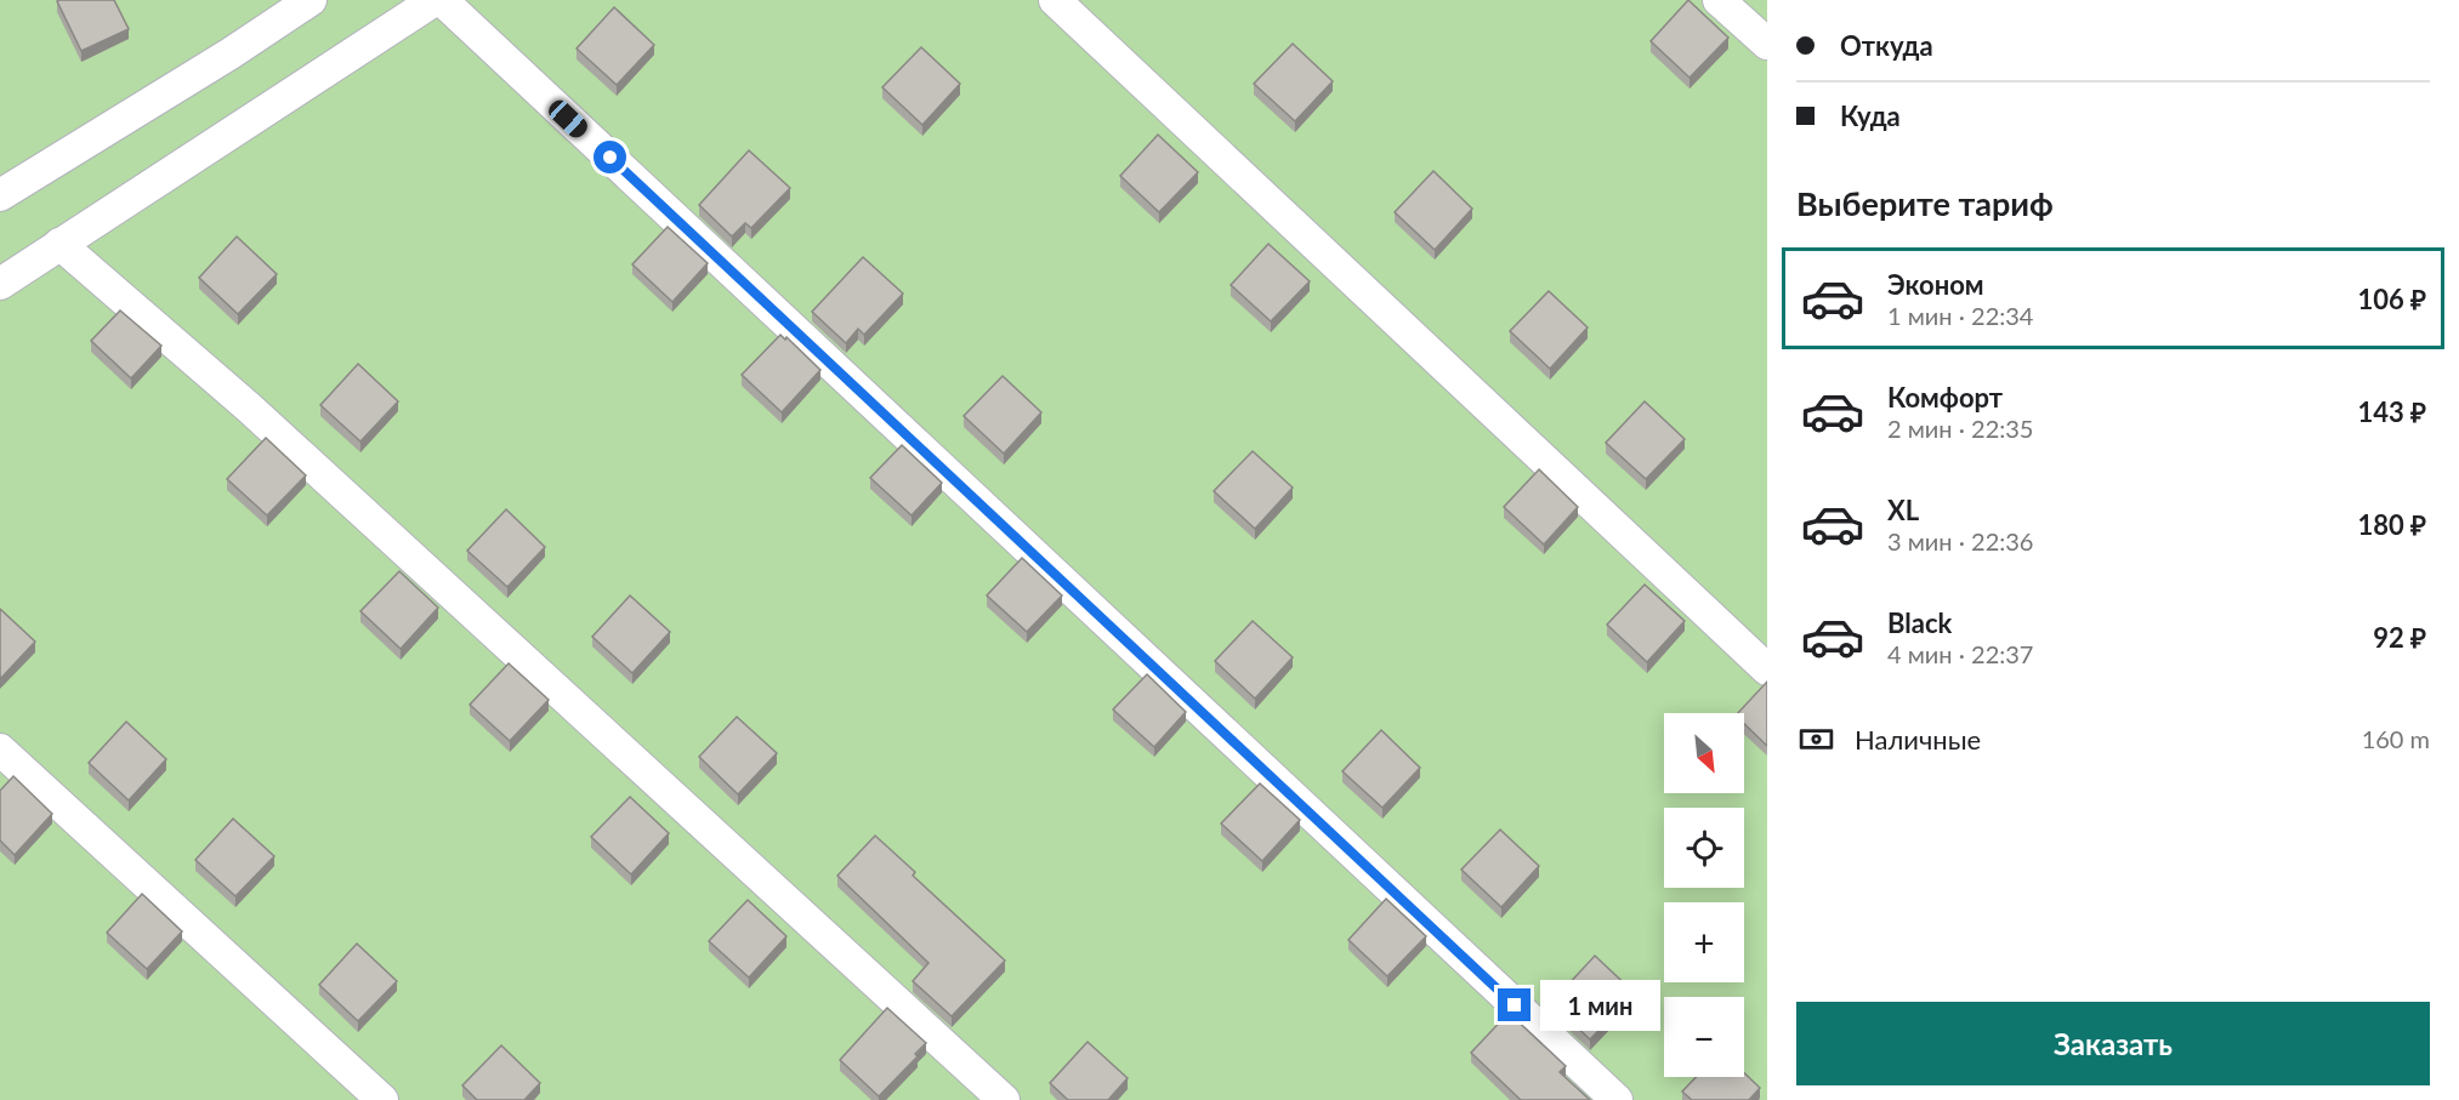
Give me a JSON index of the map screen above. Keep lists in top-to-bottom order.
{
  "north": "bottom right",
  "page": {
    "banner": ["Откуда", "Куда"],
    "heading": "Выберите тариф",
    "list": [
      {
        "name": "Эконом",
        "note": "1 мин · 22:34",
        "value": "106 ₽"
      },
      {
        "name": "Комфорт",
        "note": "2 мин · 22:35",
        "value": "143 ₽"
      },
      {
        "name": "XL",
        "note": "3 мин · 22:36",
        "value": "180 ₽"
      },
      {
        "name": "Black",
        "note": "4 мин · 22:37",
        "value": "92 ₽"
      }
    ],
    "pay": ["Наличные", "160 m"],
    "map_buttons": ["+", "−"],
    "bubble": "1 мин",
    "buttons": "Заказать"
  }
}
